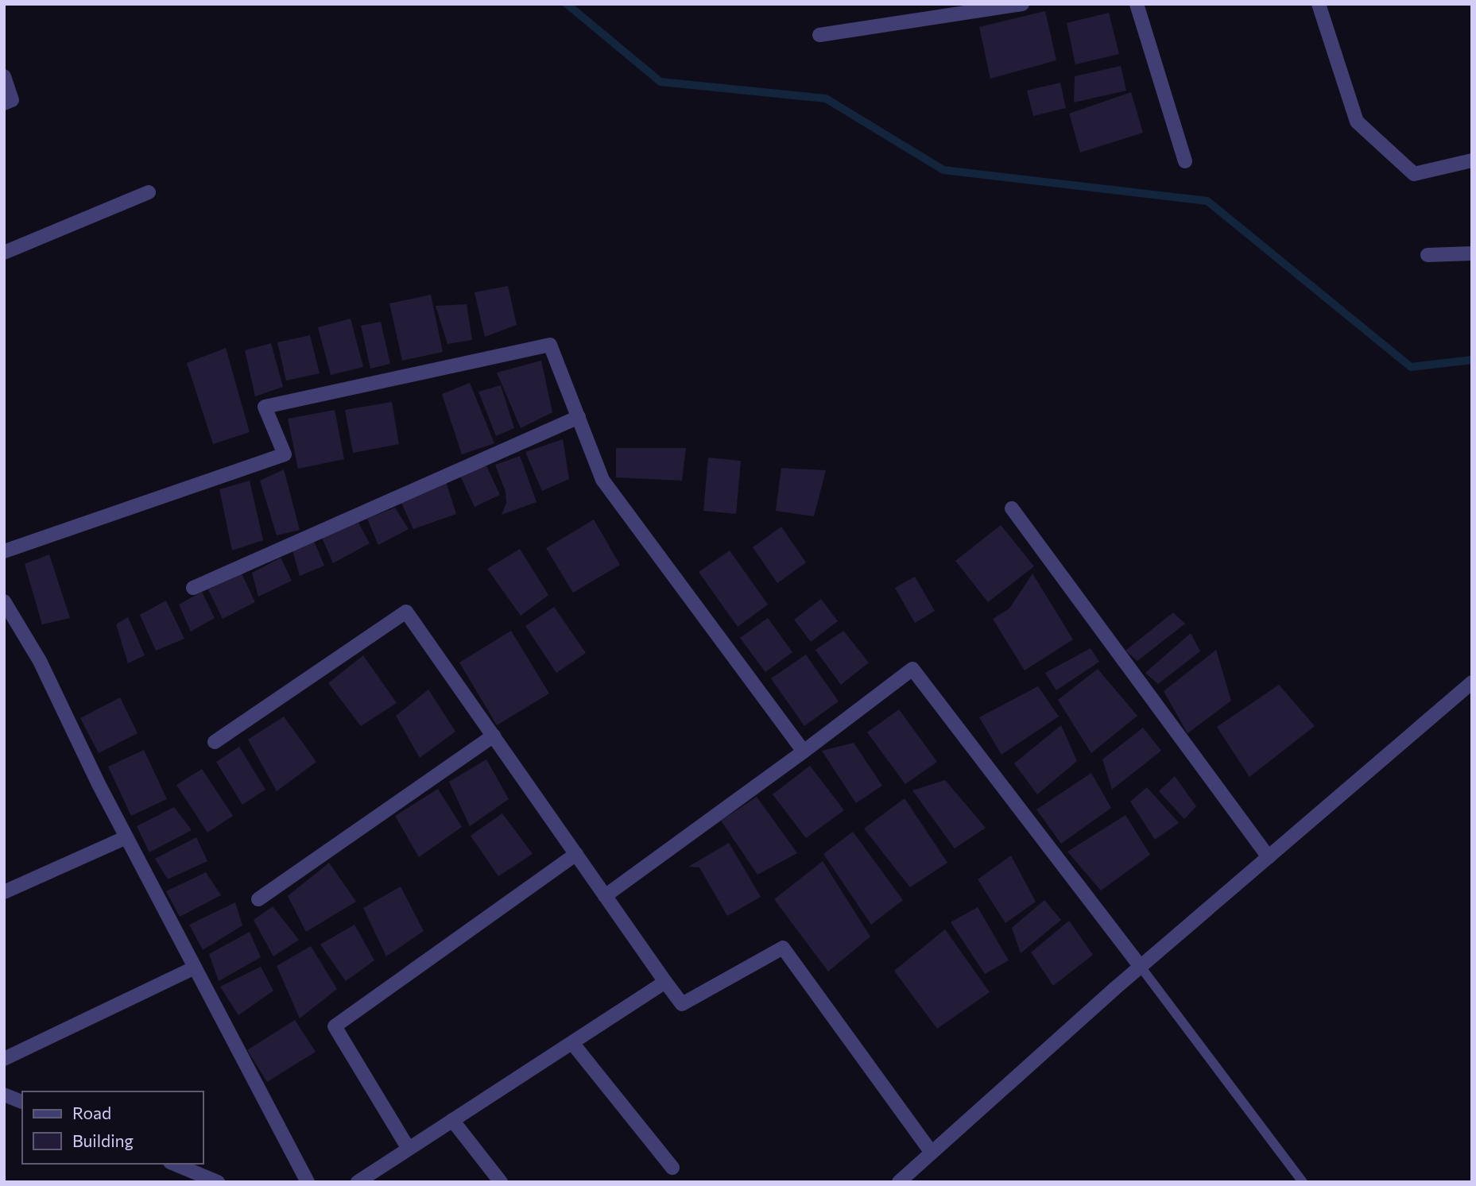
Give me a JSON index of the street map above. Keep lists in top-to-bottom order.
{
  "legend": ["Road", "Building"]
}
